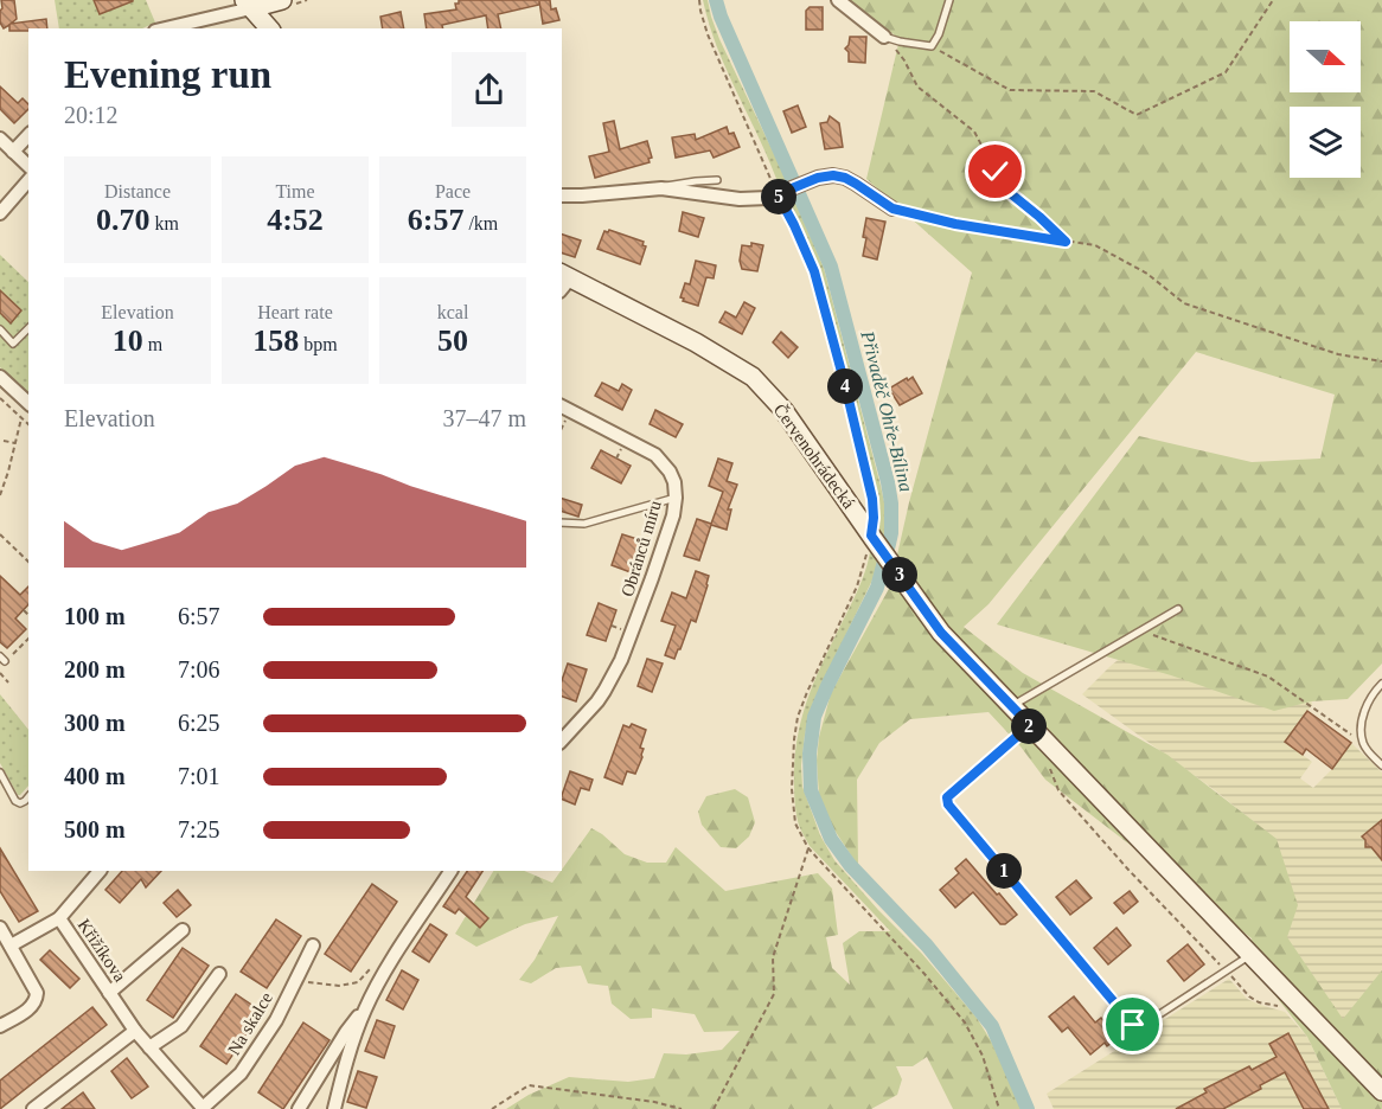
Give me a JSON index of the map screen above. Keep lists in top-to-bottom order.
{
  "streets": {
    "street": [
      "Červenohrádecká",
      "Obránců míru",
      "Křižíkova",
      "Na skalce"
    ]
  },
  "crossings": [
    ["Křižíkova", "Na skalce"]
  ],
  "water": ["Přivaděč Ohře-Bílina"],
  "north": "right",
  "page": {
    "heading": ["Evening run", "20:12"],
    "stats": [
      ["Distance", "0.70 km"],
      ["Time", "4:52"],
      ["Pace", "6:57 /km"],
      ["Elevation", "10 m"],
      ["Heart rate", "158 bpm"],
      ["kcal", "50"]
    ],
    "pins": [
      "5",
      "4",
      "3",
      "2",
      "1"
    ],
    "chart": ["Elevation", "37–47 m"],
    "list": [
      {
        "name": "100 m",
        "note": "6:57"
      },
      {
        "name": "200 m",
        "note": "7:06"
      },
      {
        "name": "300 m",
        "note": "6:25"
      },
      {
        "name": "400 m",
        "note": "7:01"
      },
      {
        "name": "500 m",
        "note": "7:25"
      }
    ]
  }
}
